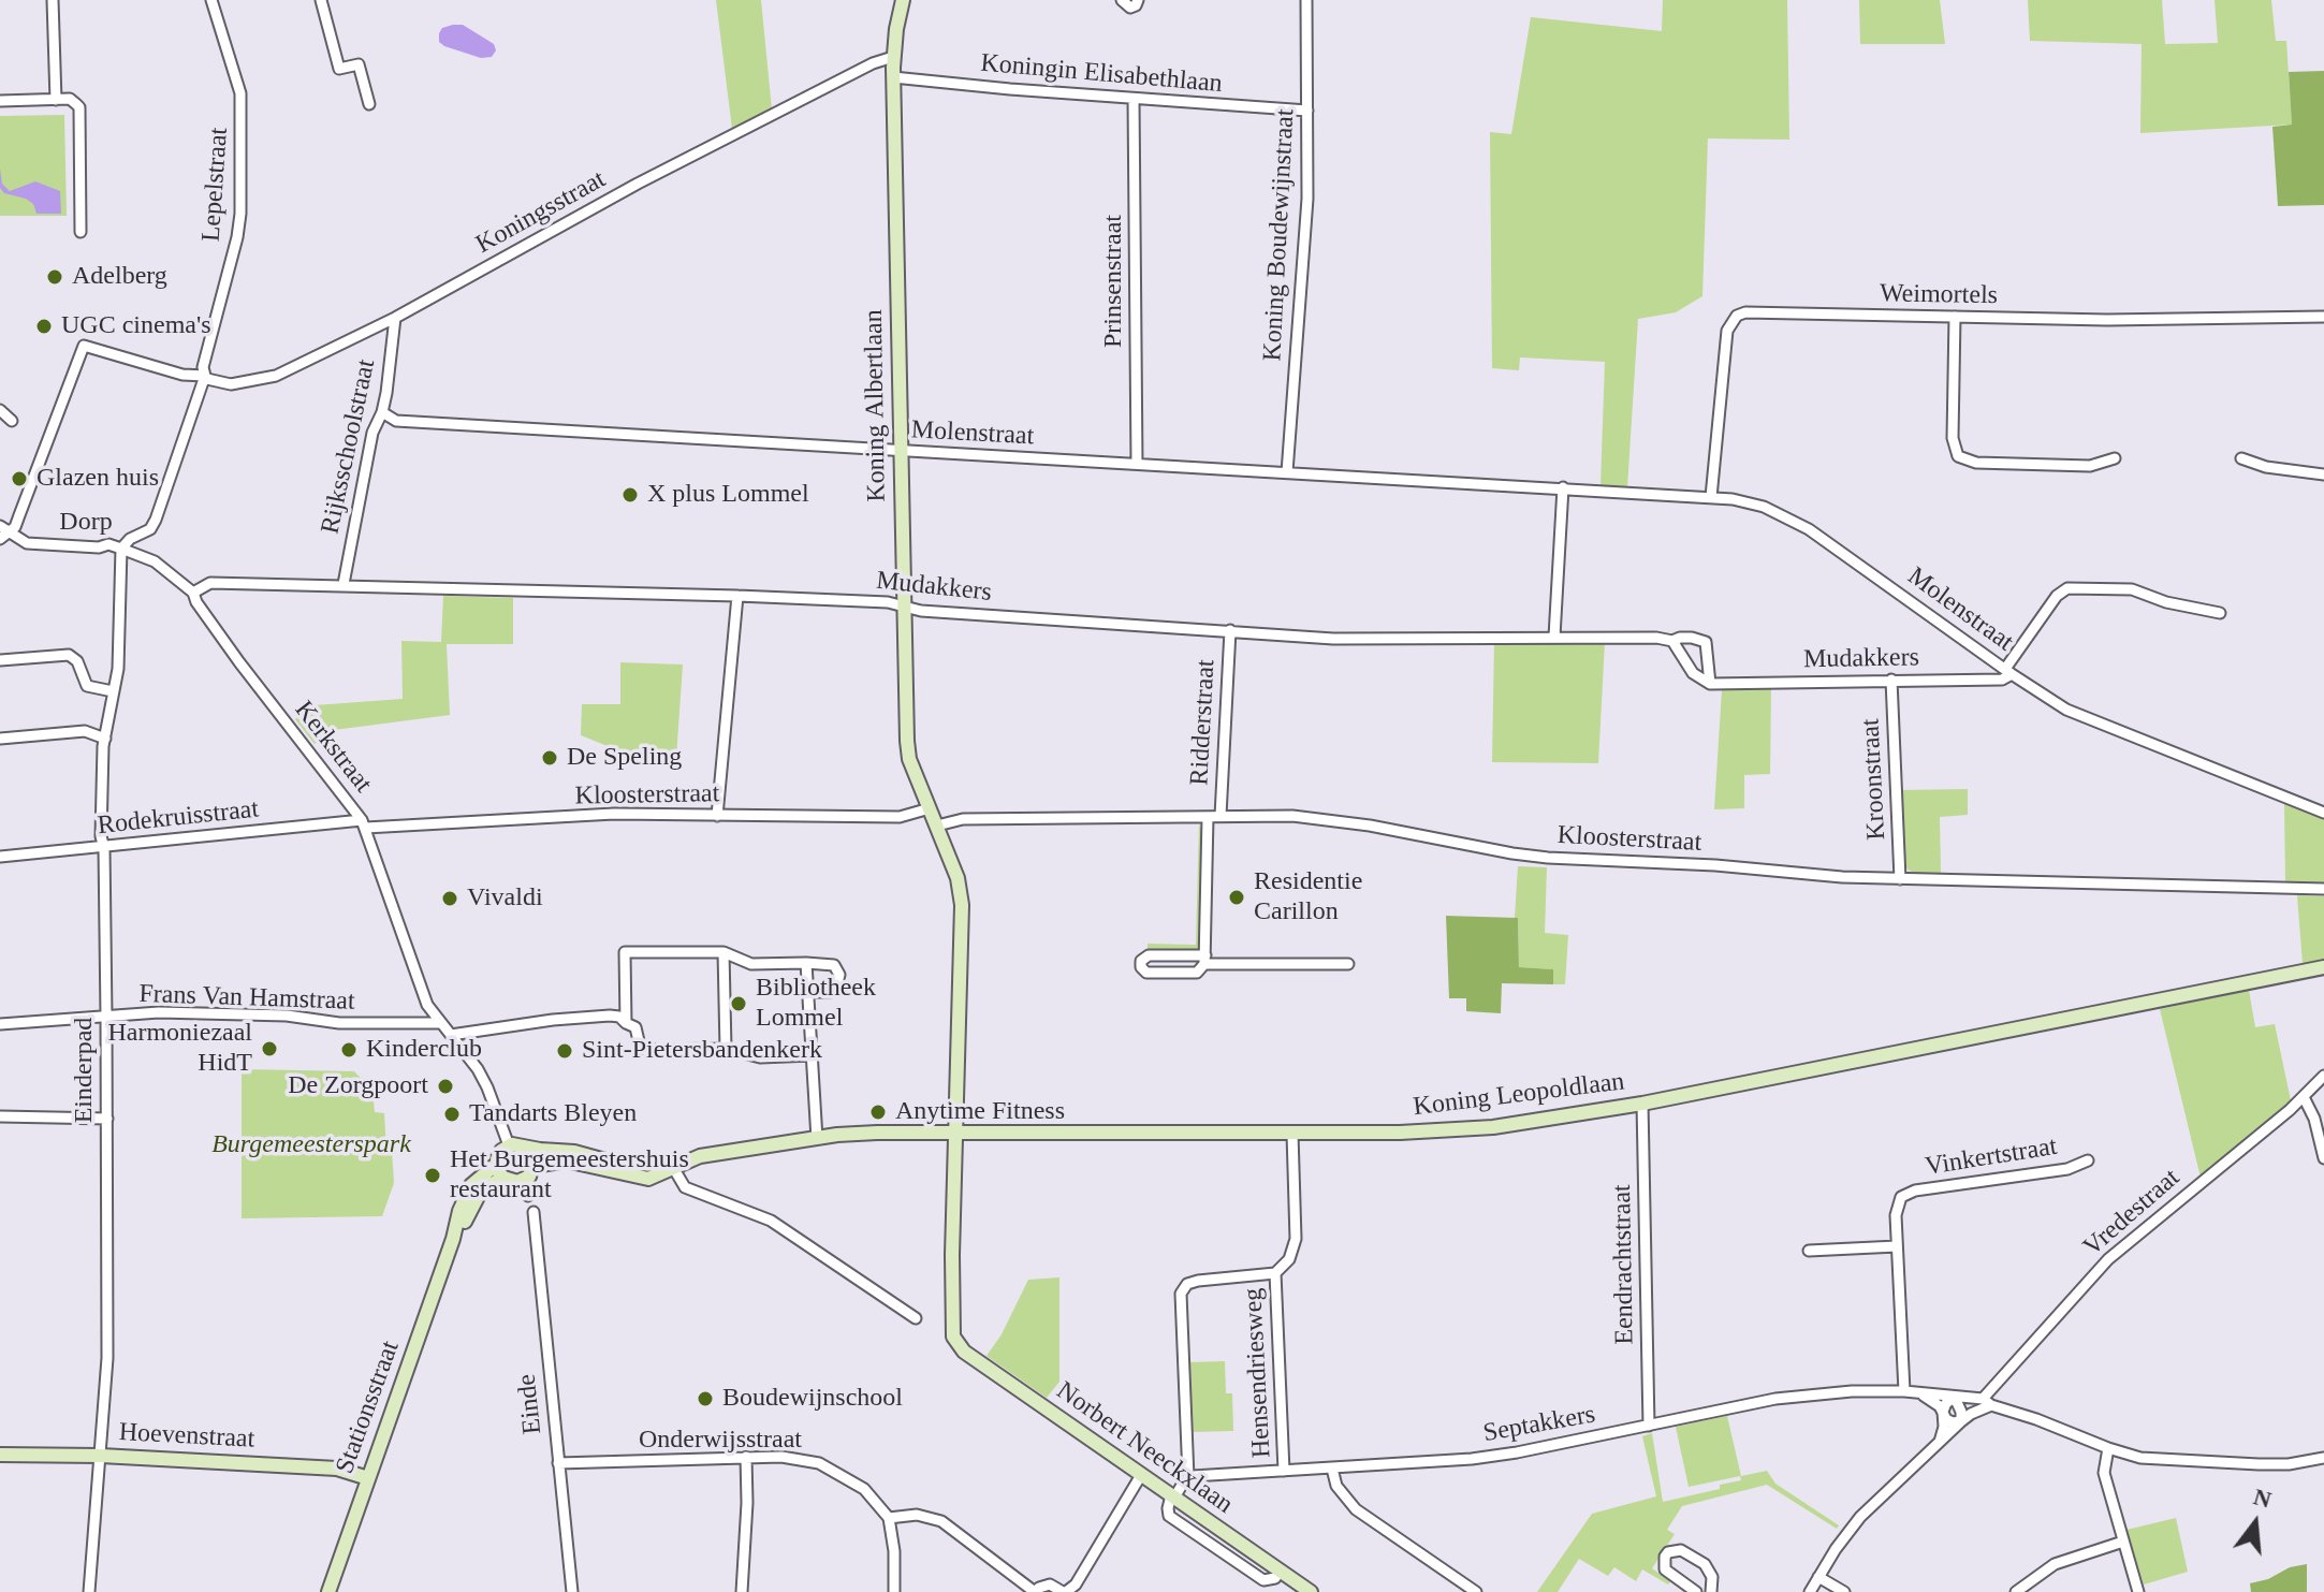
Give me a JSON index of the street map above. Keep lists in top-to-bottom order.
{
  "streets": {
    "main road": [
      "Koning Albertlaan",
      "Koning Leopoldlaan",
      "Stationsstraat",
      "Hoevenstraat",
      "Norbert Neeckxlaan"
    ],
    "street": [
      "Koningin Elisabethlaan",
      "Lepelstraat",
      "Koningsstraat",
      "Koning Boudewijnstraat",
      "Prinsenstraat",
      "Weimortels",
      "Molenstraat",
      "Rijksschoolstraat",
      "Dorp",
      "Mudakkers",
      "Ridderstraat",
      "Kerkstraat",
      "Kroonstraat",
      "Kloosterstraat",
      "Rodekruisstraat",
      "Frans Van Hamstraat",
      "Einderpad",
      "Vinkertstraat",
      "Vredestraat",
      "Eendrachtstraat",
      "Hensendriesweg",
      "Einde",
      "Septakkers",
      "Onderwijsstraat"
    ]
  },
  "crossings": [
    ["Koningin Elisabethlaan", "Koning Boudewijnstraat"],
    ["Koningin Elisabethlaan", "Prinsenstraat"],
    ["Koningin Elisabethlaan", "Koning Albertlaan"],
    ["Lepelstraat", "Koningsstraat"],
    ["Lepelstraat", "Dorp"],
    ["Koningsstraat", "Koning Albertlaan"],
    ["Koningsstraat", "Rijksschoolstraat"],
    ["Koningsstraat", "Dorp"],
    ["Koning Boudewijnstraat", "Molenstraat"],
    ["Prinsenstraat", "Molenstraat"],
    ["Weimortels", "Molenstraat"],
    ["Koning Albertlaan", "Molenstraat"],
    ["Koning Albertlaan", "Mudakkers"],
    ["Koning Albertlaan", "Kloosterstraat"],
    ["Koning Albertlaan", "Koning Leopoldlaan"],
    ["Koning Albertlaan", "Norbert Neeckxlaan"],
    ["Molenstraat", "Rijksschoolstraat"],
    ["Molenstraat", "Mudakkers"],
    ["Rijksschoolstraat", "Mudakkers"],
    ["Dorp", "Kerkstraat"],
    ["Dorp", "Einderpad"],
    ["Mudakkers", "Ridderstraat"],
    ["Mudakkers", "Kerkstraat"],
    ["Mudakkers", "Kroonstraat"],
    ["Ridderstraat", "Kloosterstraat"],
    ["Kerkstraat", "Kloosterstraat"],
    ["Kerkstraat", "Rodekruisstraat"],
    ["Kerkstraat", "Frans Van Hamstraat"],
    ["Kerkstraat", "Einderpad"],
    ["Kerkstraat", "Stationsstraat"],
    ["Kroonstraat", "Kloosterstraat"],
    ["Kloosterstraat", "Rodekruisstraat"],
    ["Rodekruisstraat", "Einderpad"],
    ["Frans Van Hamstraat", "Einderpad"],
    ["Einderpad", "Hoevenstraat"],
    ["Koning Leopoldlaan", "Eendrachtstraat"],
    ["Koning Leopoldlaan", "Hensendriesweg"],
    ["Vinkertstraat", "Septakkers"],
    ["Vredestraat", "Septakkers"],
    ["Eendrachtstraat", "Septakkers"],
    ["Hensendriesweg", "Septakkers"],
    ["Einde", "Onderwijsstraat"],
    ["Stationsstraat", "Hoevenstraat"]
  ],
  "parks": ["Burgemeesterspark"],
  "places": [
    "Adelberg",
    "UGC cinema's",
    "Glazen huis",
    "X plus Lommel",
    "De Speling",
    "Residentie Carillon",
    "Vivaldi",
    "Bibliotheek Lommel",
    "Harmoniezaal HidT",
    "Kinderclub",
    "Sint-Pietersbandenkerk",
    "De Zorgpoort",
    "Anytime Fitness",
    "Tandarts Bleyen",
    "Het Burgemeestershuis restaurant",
    "Boudewijnschool"
  ],
  "north": "top"
}
